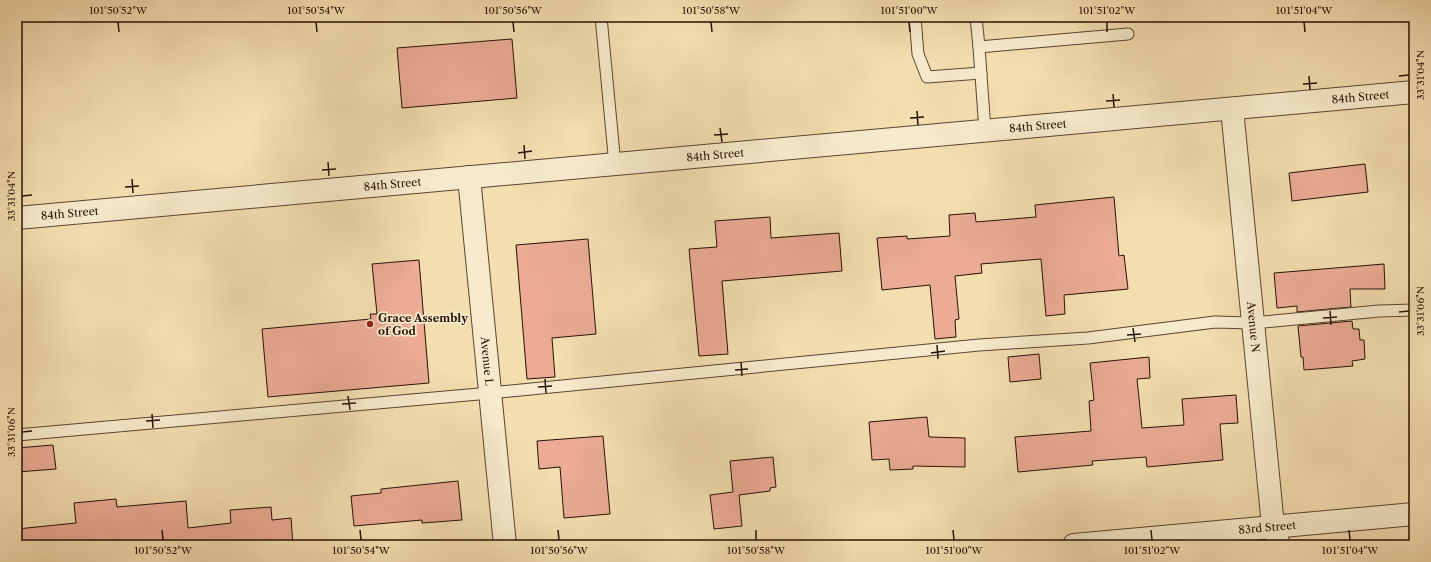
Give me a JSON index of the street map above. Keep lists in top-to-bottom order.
{
  "streets": {
    "street": [
      "84th Street",
      "Avenue N",
      "Avenue L",
      "83rd Street"
    ]
  },
  "crossings": [
    ["84th Street", "Avenue N"],
    ["84th Street", "Avenue L"],
    ["Avenue N", "83rd Street"]
  ],
  "places": ["Grace Assembly of God"],
  "coordinates": [
    "101°50'52\"W",
    "101°50'54\"W",
    "101°50'56\"W",
    "101°50'58\"W",
    "101°51'00\"W",
    "101°51'02\"W",
    "101°51'04\"W",
    "33°31'04\"N",
    "33°31'06\"N"
  ]
}
